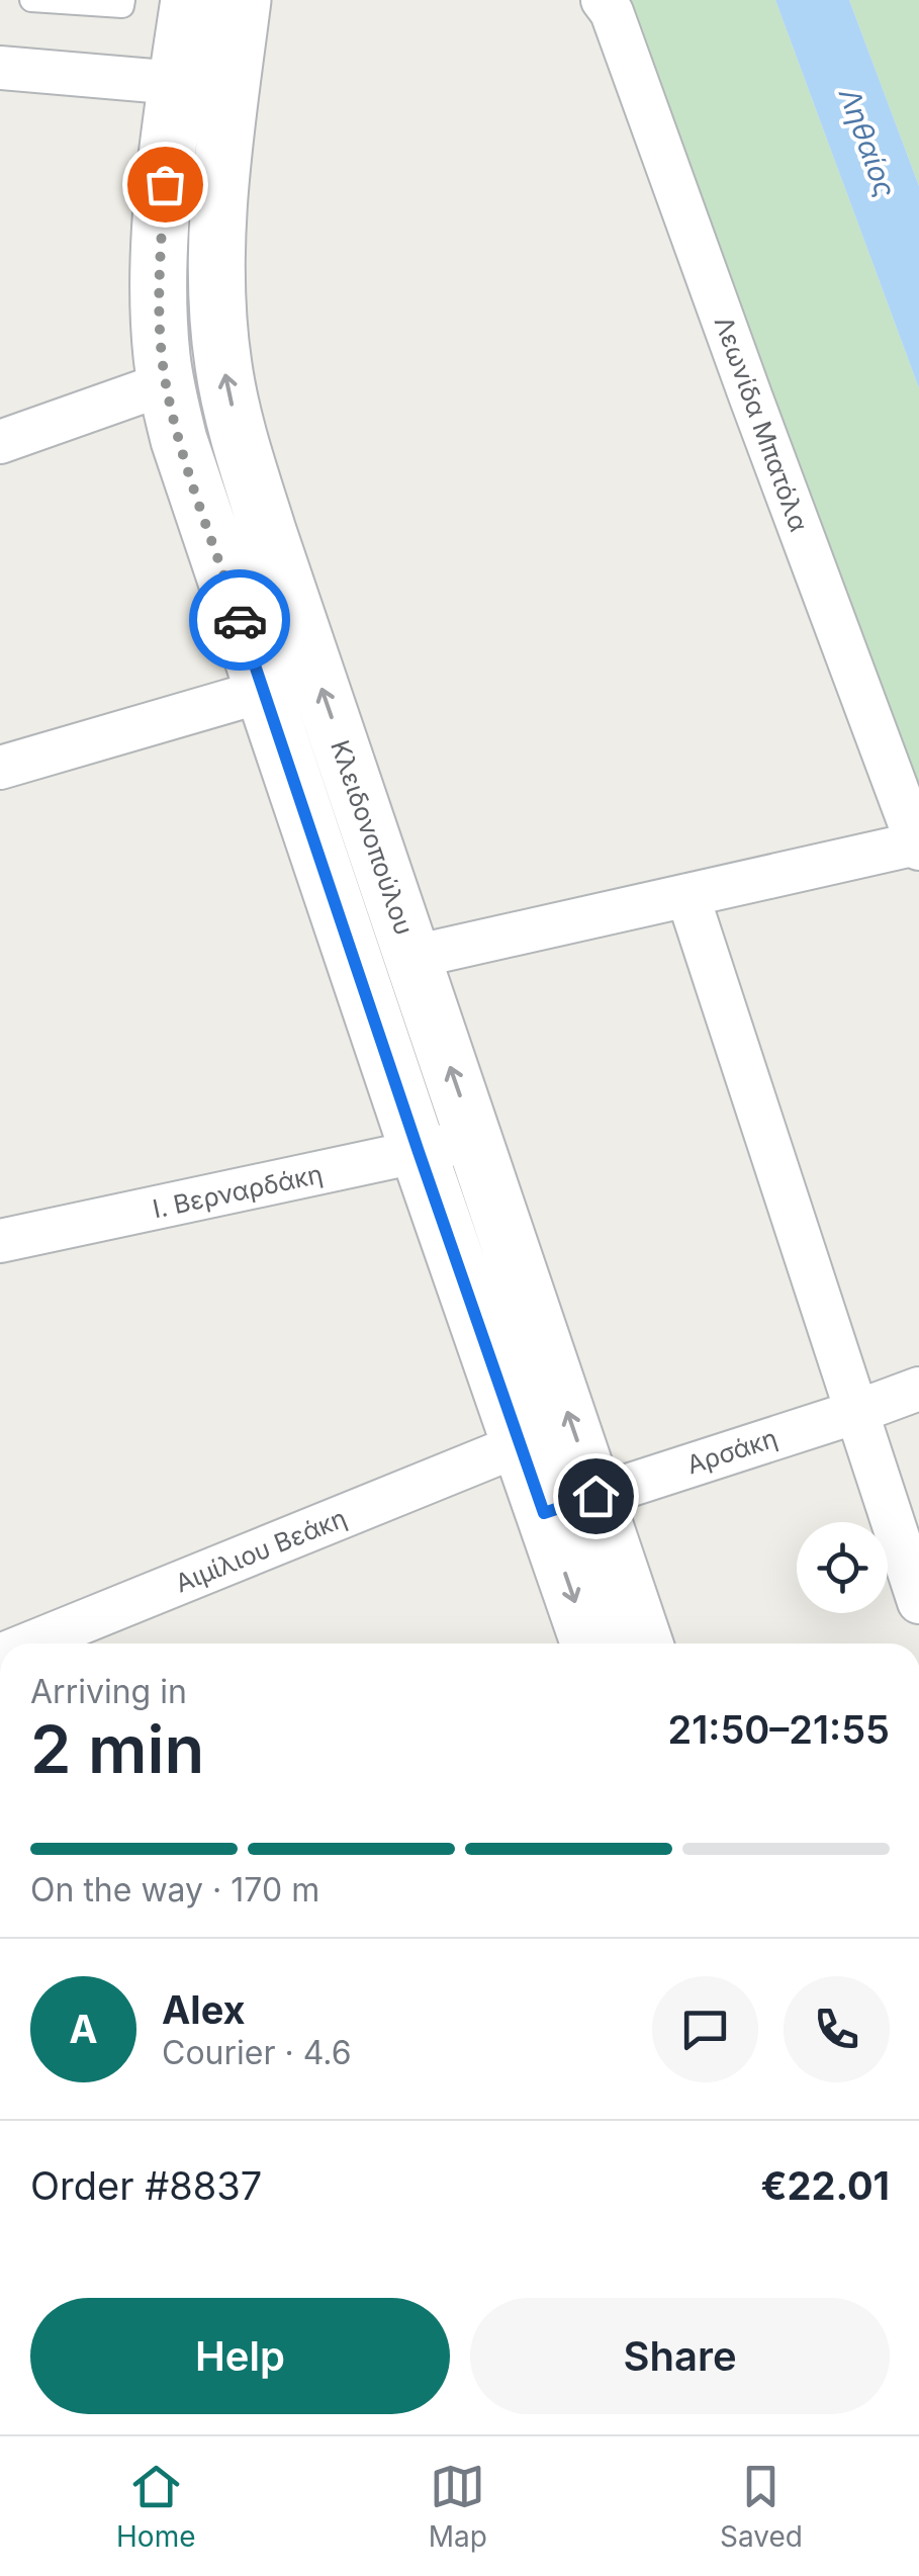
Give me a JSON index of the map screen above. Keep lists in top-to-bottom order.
{
  "streets": {
    "street": [
      "Λεωνίδα Μπατόλα",
      "Κλειδονοπούλου",
      "Ι. Βερναρδάκη",
      "Αρσάκη",
      "Αιμίλιου Βεάκη"
    ]
  },
  "crossings": [
    ["Κλειδονοπούλου", "Ι. Βερναρδάκη"],
    ["Κλειδονοπούλου", "Αρσάκη"]
  ],
  "water": ["Ληθαίος"],
  "page": {
    "heading": ["2 min", "Arriving in", "21:50–21:55"],
    "panel": [
      "Alex",
      "Courier · 4.6",
      "Order #8837",
      "€22.01"
    ],
    "bar": "On the way · 170 m",
    "round": "A",
    "buttons": ["Help", "Share"],
    "tabs": ["Home", "Map", "Saved"]
  }
}
